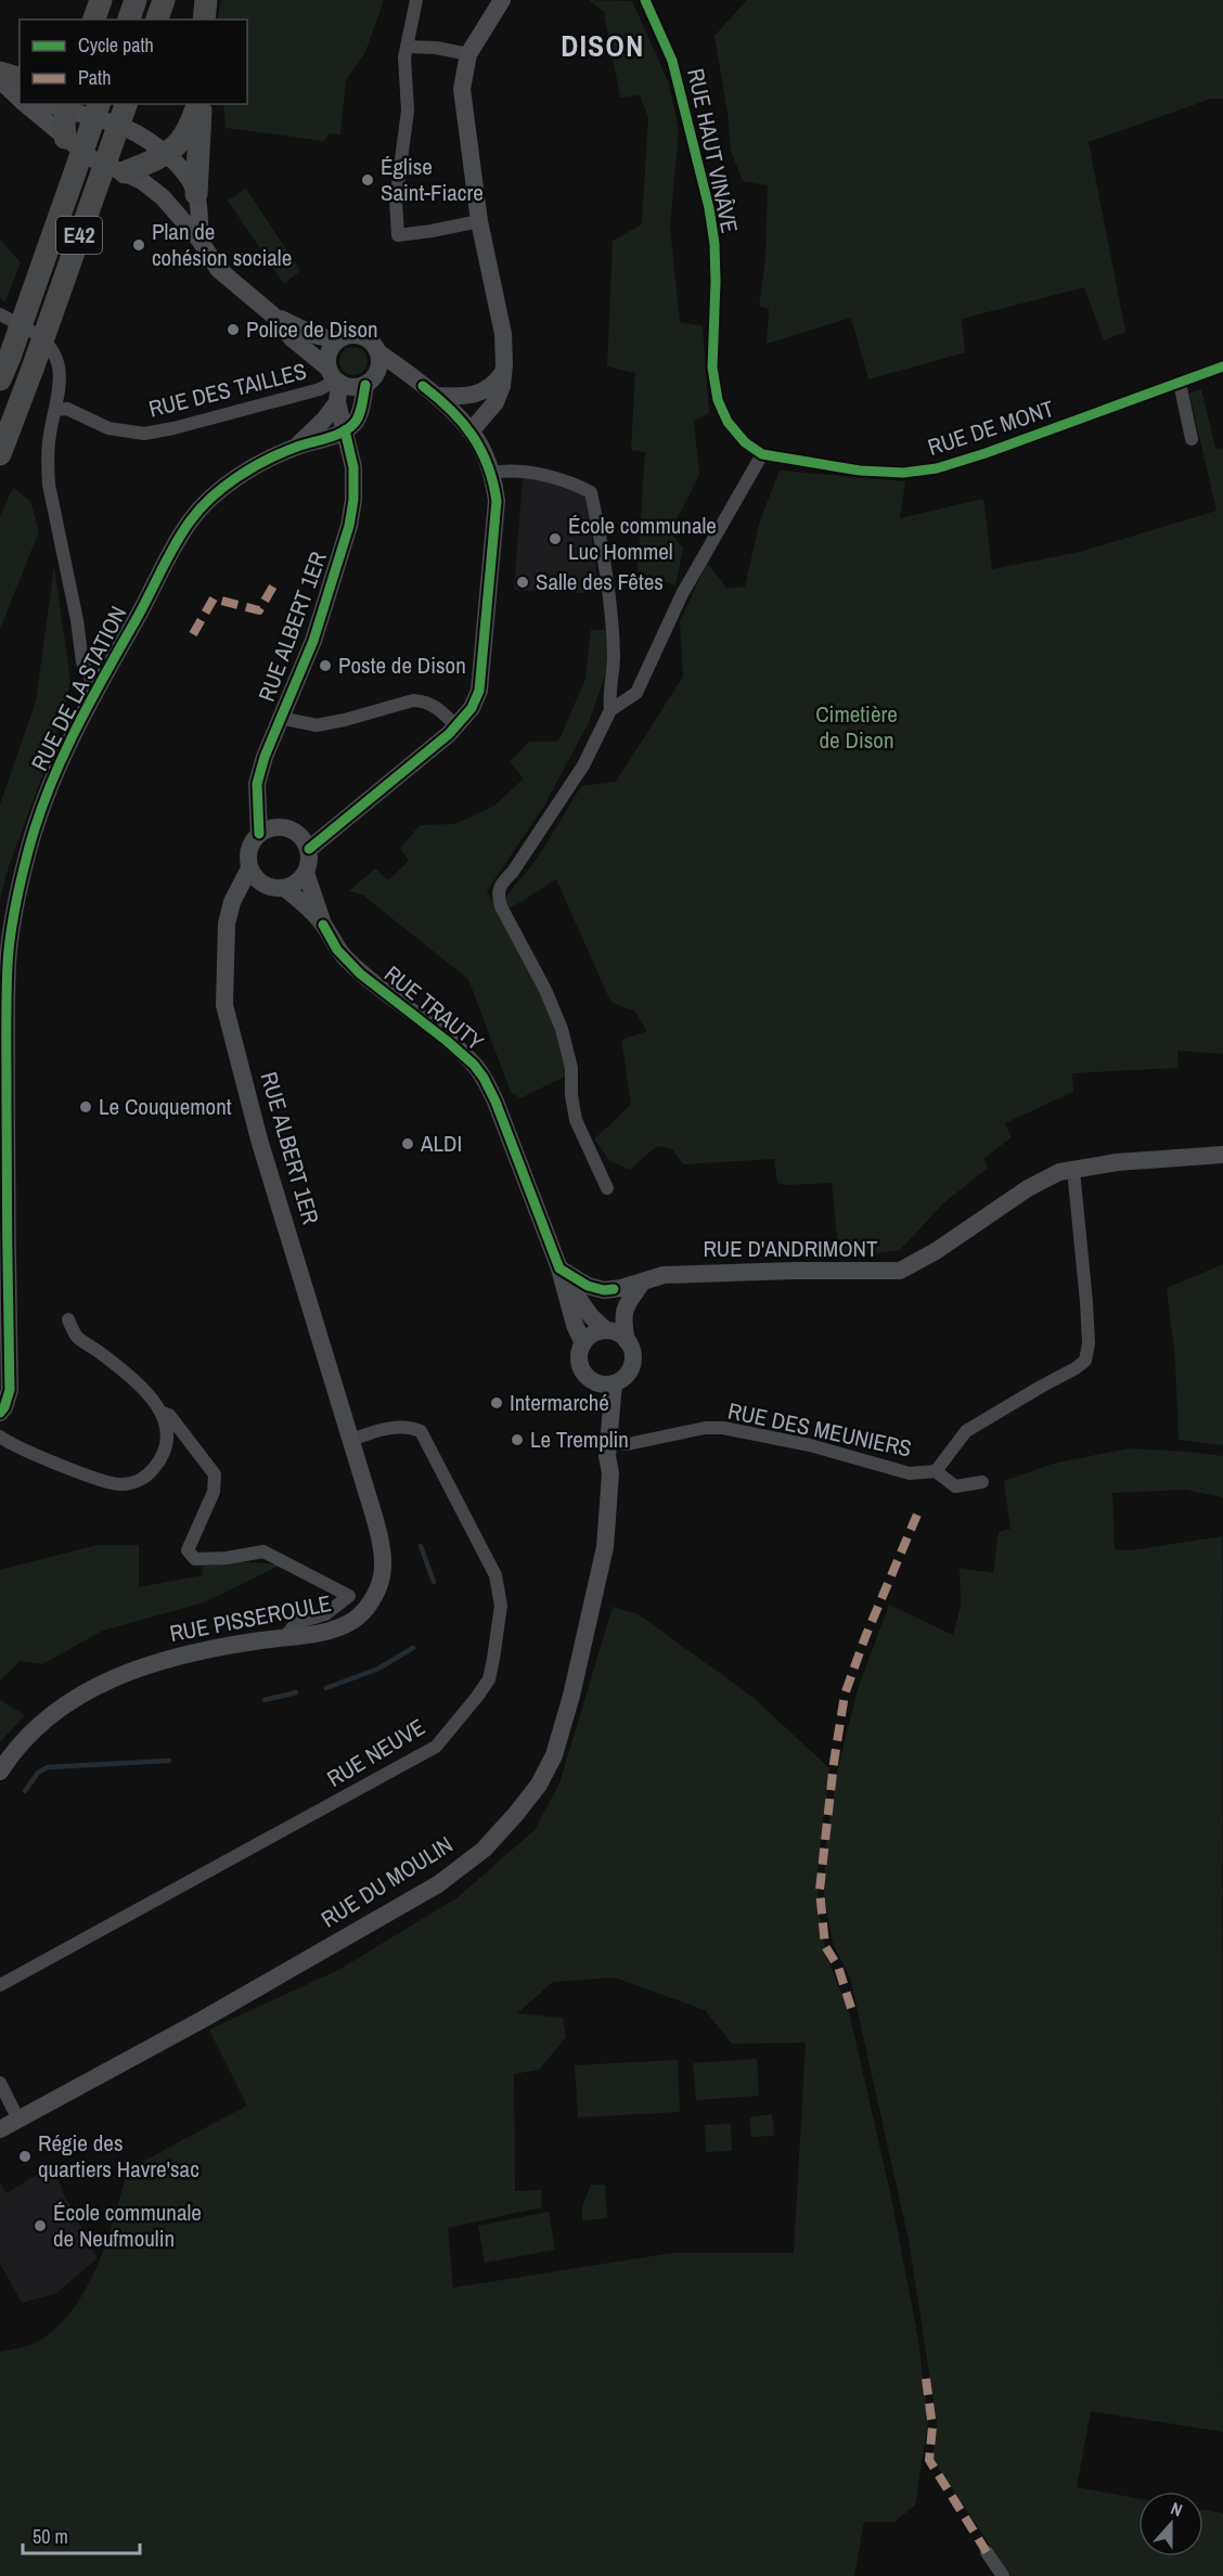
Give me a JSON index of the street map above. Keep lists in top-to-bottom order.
{
  "streets": {
    "highway": ["E42"],
    "main road": [
      "RUE ALBERT 1ER",
      "RUE DE LA STATION",
      "RUE TRAUTY",
      "RUE D'ANDRIMONT",
      "RUE PISSEROULE",
      "RUE DU MOULIN"
    ],
    "street": [
      "RUE HAUT VINÂVE",
      "RUE DES TAILLES",
      "RUE DE MONT",
      "RUE DES MEUNIERS",
      "RUE NEUVE"
    ]
  },
  "crossings": [
    ["RUE HAUT VINÂVE", "RUE DE MONT"],
    ["RUE DES TAILLES", "RUE ALBERT 1ER"],
    ["RUE ALBERT 1ER", "RUE DE LA STATION"],
    ["RUE ALBERT 1ER", "RUE TRAUTY"],
    ["RUE ALBERT 1ER", "RUE PISSEROULE"],
    ["RUE ALBERT 1ER", "RUE NEUVE"],
    ["RUE TRAUTY", "RUE D'ANDRIMONT"],
    ["RUE TRAUTY", "RUE DU MOULIN"],
    ["RUE D'ANDRIMONT", "RUE DES MEUNIERS"],
    ["RUE DES MEUNIERS", "RUE DU MOULIN"],
    ["RUE PISSEROULE", "RUE NEUVE"]
  ],
  "districts": ["DISON"],
  "parks": ["Cimetière de Dison"],
  "places": [
    "Église Saint-Fiacre",
    "Plan de cohésion sociale",
    "Police de Dison",
    "École communale Luc Hommel",
    "Salle des Fêtes",
    "Poste de Dison",
    "Le Couquemont",
    "ALDI",
    "Intermarché",
    "Le Tremplin",
    "Régie des quartiers Havre'sac",
    "École communale de Neufmoulin"
  ],
  "legend": ["Cycle path", "Path"],
  "scale_bar": "50 m",
  "north": "top"
}
